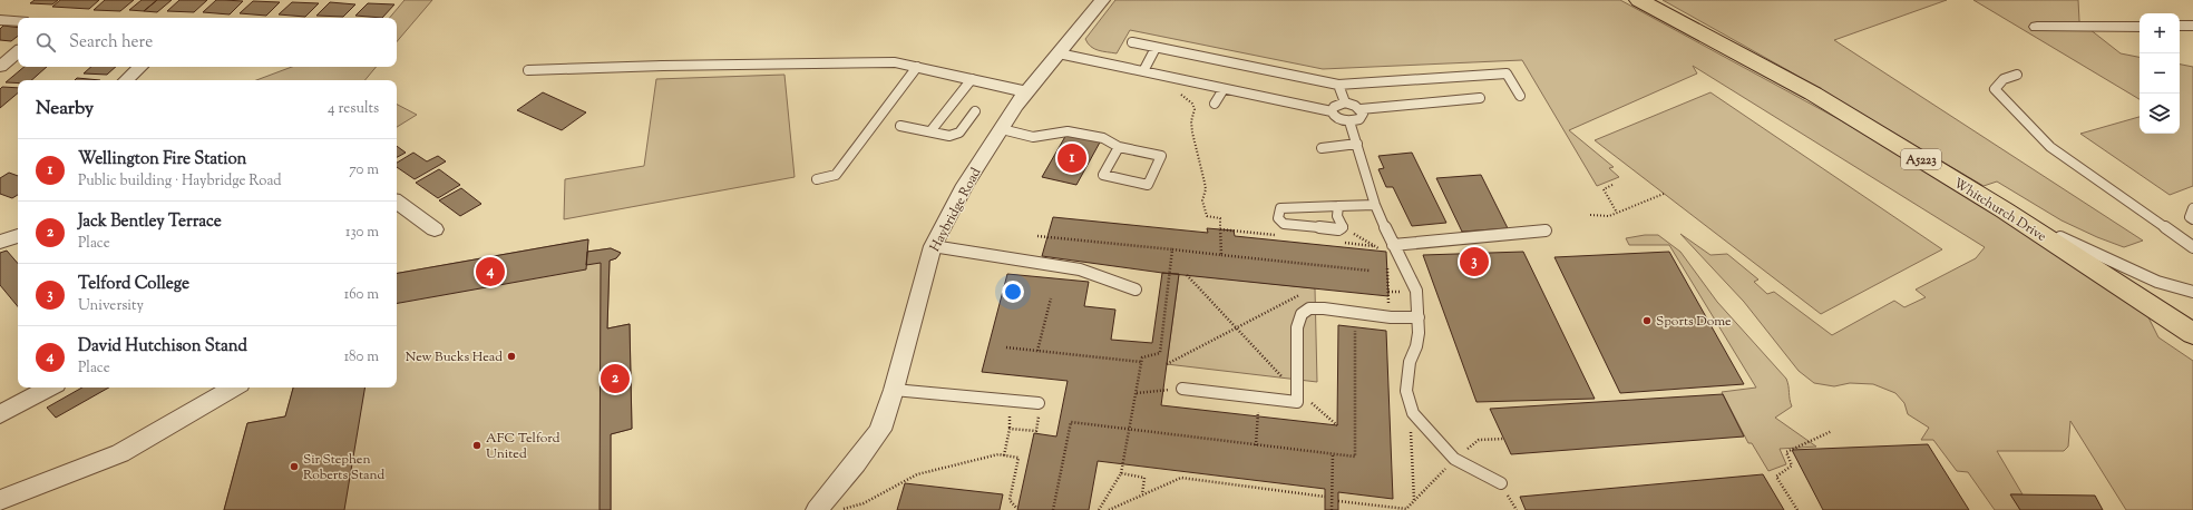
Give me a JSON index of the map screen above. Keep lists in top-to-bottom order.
{
  "streets": {
    "main road": ["A5223", "Whitchurch Drive"],
    "street": ["Haybridge Road"]
  },
  "places": [
    "Sports Dome",
    "New Bucks Head",
    "AFC Telford United",
    "Sir Stephen Roberts Stand"
  ],
  "page": {
    "map_buttons": ["+", "−"],
    "search": "Search here",
    "heading": ["Nearby", "4 results"],
    "list": [
      {
        "mark": "1",
        "name": "Wellington Fire Station",
        "note": "Public building · Haybridge Road",
        "value": "70 m"
      },
      {
        "mark": "2",
        "name": "Jack Bentley Terrace",
        "note": "Place",
        "value": "130 m"
      },
      {
        "mark": "3",
        "name": "Telford College",
        "note": "University",
        "value": "160 m"
      },
      {
        "mark": "4",
        "name": "David Hutchison Stand",
        "note": "Place",
        "value": "180 m"
      }
    ],
    "pins": [
      "1",
      "3",
      "4",
      "2"
    ]
  }
}
